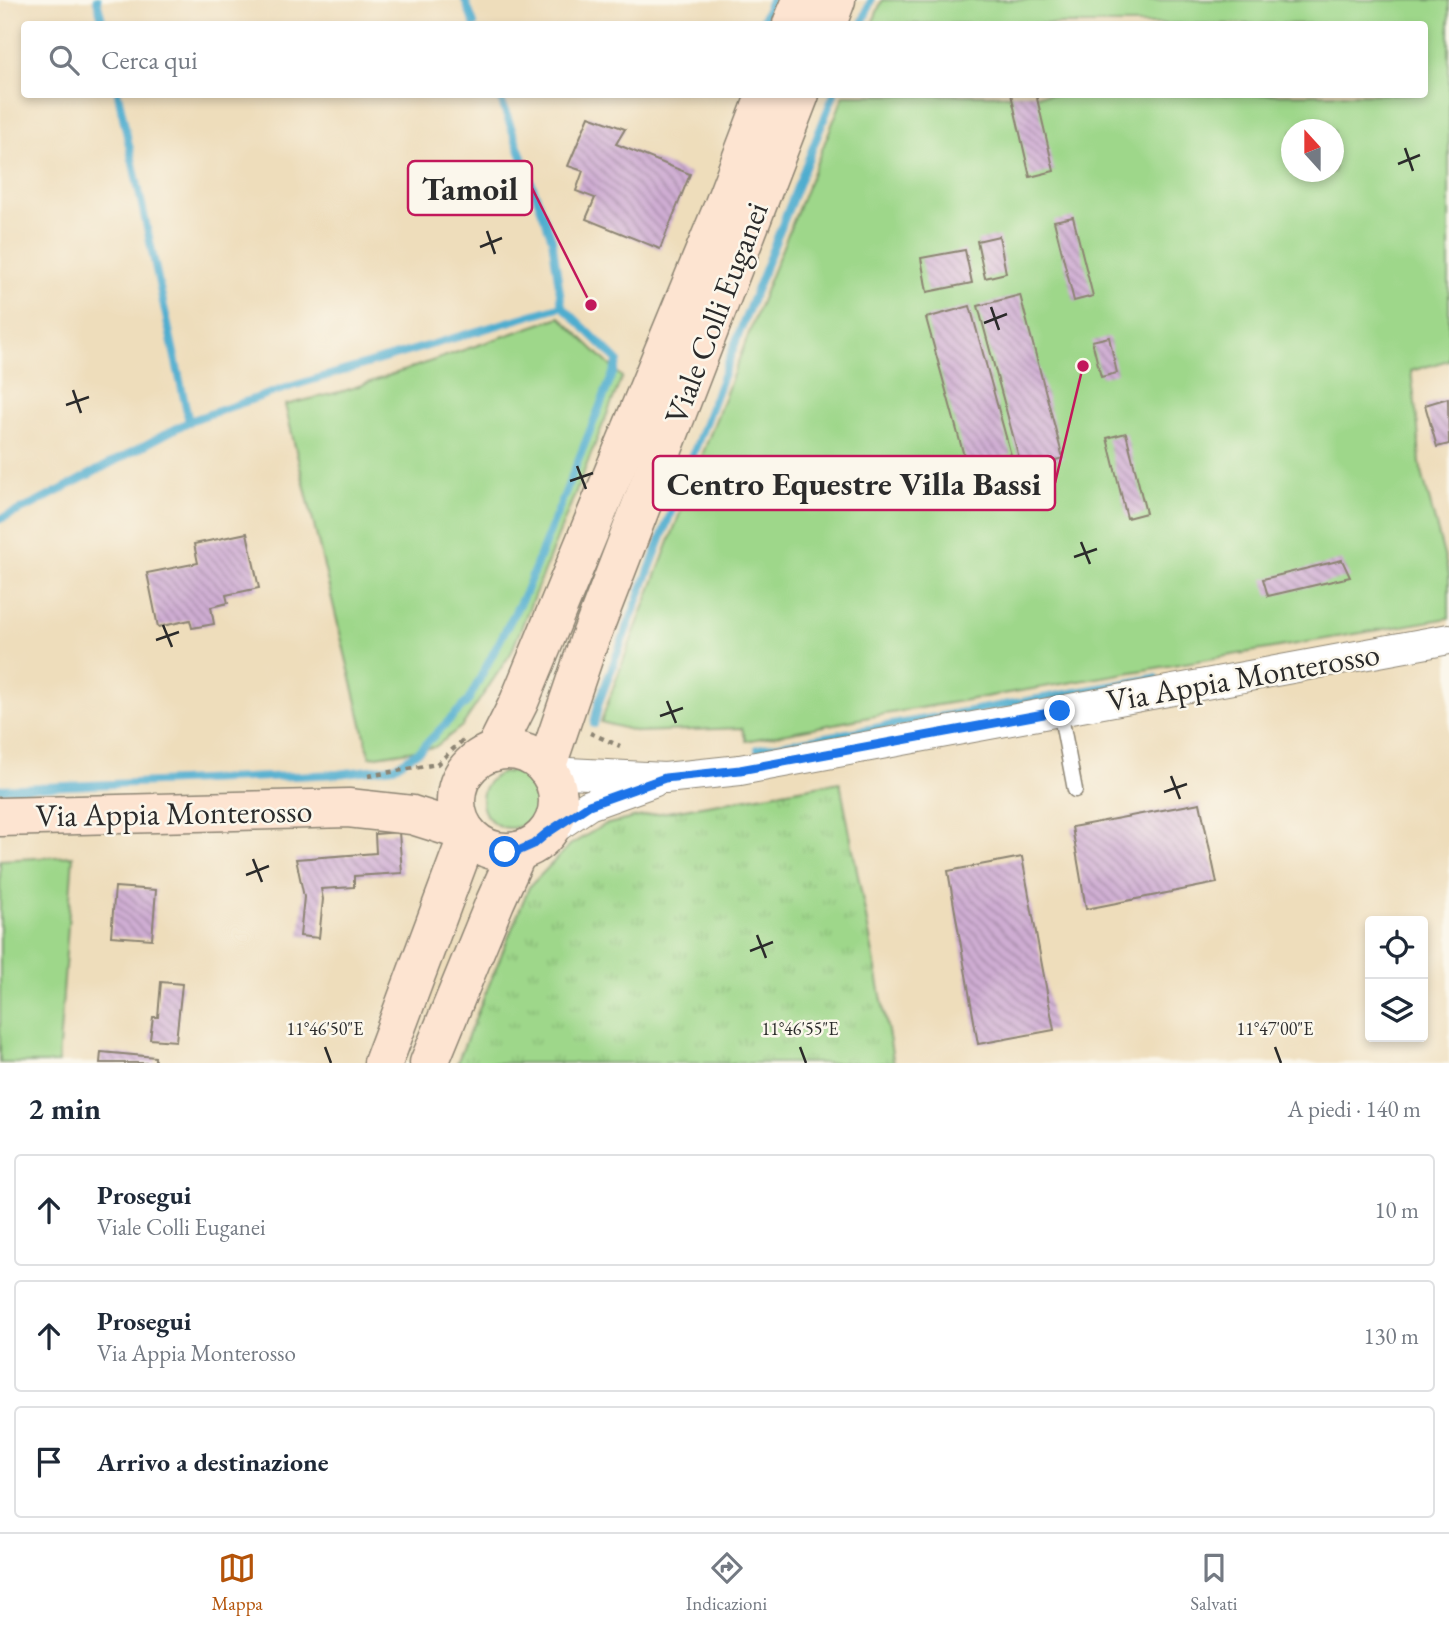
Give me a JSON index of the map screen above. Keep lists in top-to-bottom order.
{
  "streets": {
    "main road": ["Viale Colli Euganei", "Via Appia Monterosso"]
  },
  "crossings": [
    ["Viale Colli Euganei", "Via Appia Monterosso"]
  ],
  "places": ["Tamoil", "Centro Equestre Villa Bassi"],
  "north": "top",
  "page": {
    "search": "Cerca qui",
    "heading": ["2 min", "A piedi · 140 m"],
    "list": [
      ["Prosegui", "Viale Colli Euganei", "10 m"],
      ["Prosegui", "Via Appia Monterosso", "130 m"],
      "Arrivo a destinazione"
    ],
    "nav": ["Mappa", "Indicazioni", "Salvati"]
  },
  "coordinates": ["11°46'50\"E", "11°46'55\"E", "11°47'00\"E"]
}
